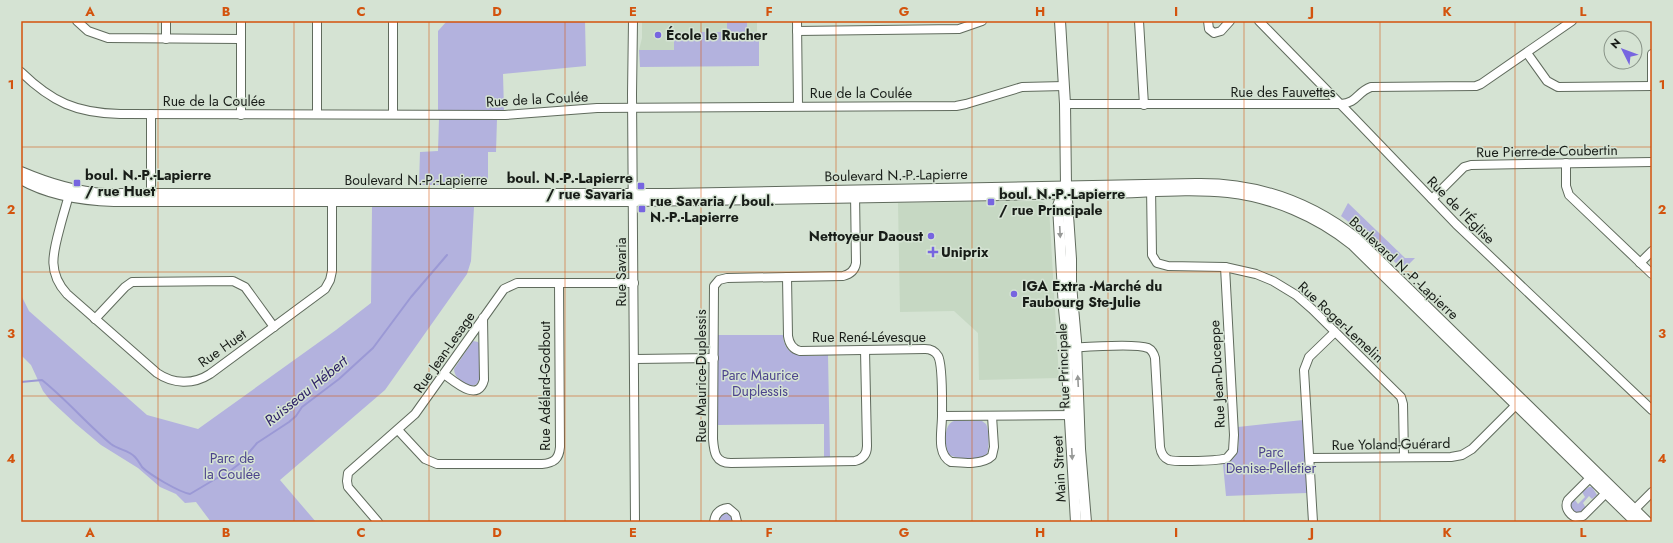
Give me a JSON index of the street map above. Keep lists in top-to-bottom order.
{
  "streets": {
    "street": [
      "Rue des Fauvettes",
      "Rue de la Coulée",
      "Rue Pierre-de-Coubertin",
      "Boulevard N.-P.-Lapierre",
      "Rue de l'Église",
      "Rue Savaria",
      "Rue Roger-Lemelin",
      "Rue René-Lévesque",
      "Rue Huet",
      "Rue Jean-Lesage",
      "Rue Principale",
      "Rue Jean-Duceppe",
      "Rue Maurice-Duplessis",
      "Rue Adélard-Godbout",
      "Rue Yoland-Guérard",
      "Main Street"
    ]
  },
  "crossings": [
    ["Rue des Fauvettes", "Rue de l'Église"],
    ["Rue des Fauvettes", "Rue Principale"],
    ["Rue de la Coulée", "Rue Savaria"],
    ["Rue de la Coulée", "Rue Principale"],
    ["Rue Pierre-de-Coubertin", "Rue de l'Église"],
    ["Boulevard N.-P.-Lapierre", "Rue Savaria"],
    ["Boulevard N.-P.-Lapierre", "Rue Roger-Lemelin"],
    ["Boulevard N.-P.-Lapierre", "Rue Huet"],
    ["Boulevard N.-P.-Lapierre", "Rue Principale"],
    ["Boulevard N.-P.-Lapierre", "Rue Maurice-Duplessis"],
    ["Boulevard N.-P.-Lapierre", "Rue Yoland-Guérard"],
    ["Rue Savaria", "Rue Jean-Lesage"],
    ["Rue Roger-Lemelin", "Rue Jean-Duceppe"],
    ["Rue Roger-Lemelin", "Rue Yoland-Guérard"],
    ["Rue René-Lévesque", "Rue Maurice-Duplessis"],
    ["Rue Jean-Lesage", "Rue Adélard-Godbout"],
    ["Rue Principale", "Rue Jean-Duceppe"],
    ["Rue Principale", "Main Street"]
  ],
  "water": ["Ruisseau Hébert"],
  "parks": ["Parc Maurice Duplessis", "Parc Denise-Pelletier", "Parc de la Coulée"],
  "places": {
    "other": ["École le Rucher", "Nettoyeur Daoust", "IGA Extra -Marché du Faubourg Ste-Julie"],
    "transit": [
      "boul. N.-P.-Lapierre / rue Huet",
      "boul. N.-P.-Lapierre / rue Savaria",
      "boul. N.-P.-Lapierre / rue Principale",
      "rue Savaria / boul. N.-P.-Lapierre"
    ],
    "health": ["Uniprix"]
  },
  "north": "top left",
  "grid": {
    "columns": [
      "A",
      "B",
      "C",
      "D",
      "E",
      "F",
      "G",
      "H",
      "I",
      "J",
      "K",
      "L"
    ],
    "rows": [
      "1",
      "2",
      "3",
      "4"
    ]
  }
}
